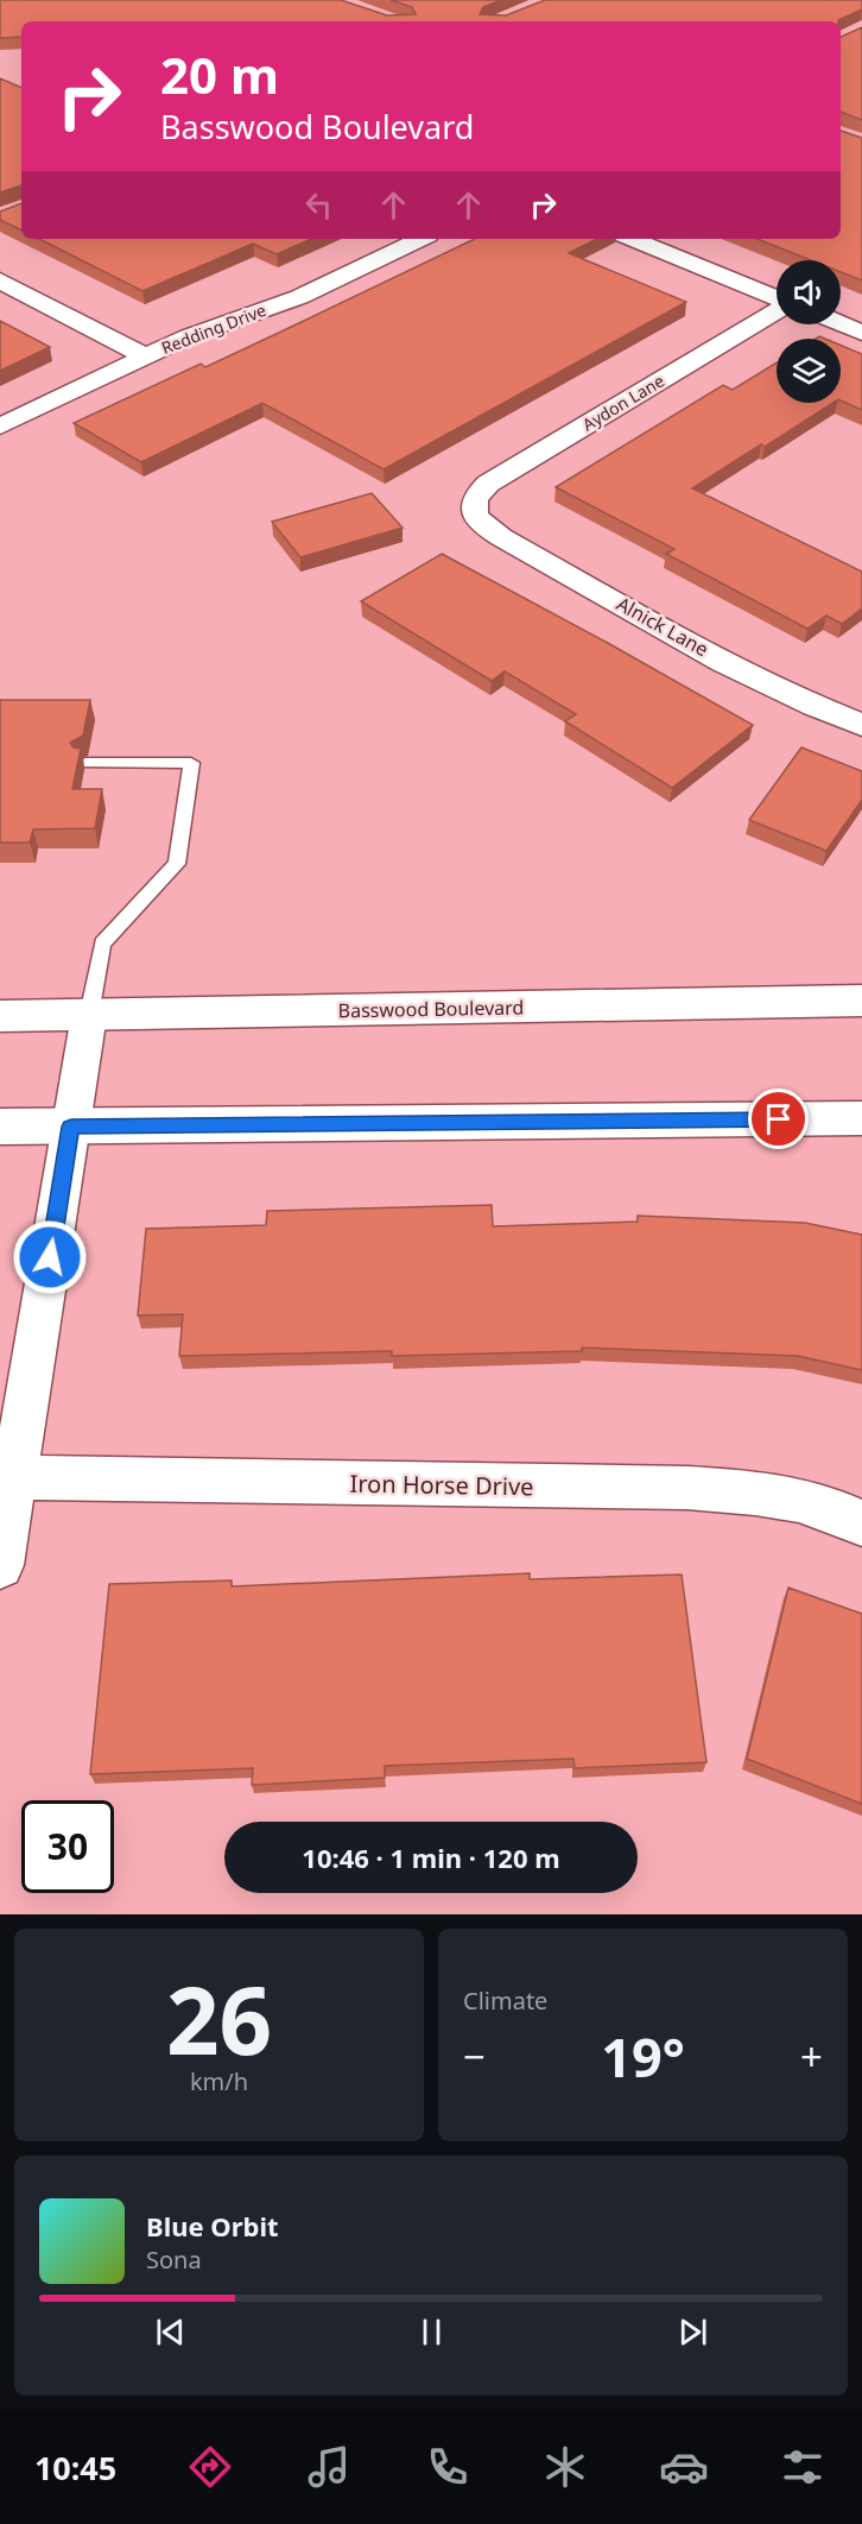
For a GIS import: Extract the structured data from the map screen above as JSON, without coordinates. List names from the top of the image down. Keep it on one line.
{"streets":{"main road":["Basswood Boulevard"],"street":["Redding Drive","Aydon Lane","Alnick Lane","Iron Horse Drive"]},"crossings":[["Aydon Lane","Alnick Lane"]],"page":{"turn":["20 m","Basswood Boulevard"],"limit":"30","trip":"10:46 · 1 min · 120 m","tile":[["26","km/h"],"Climate"],"heat":["−","19°","+"],"song":["Blue Orbit","Sona"],"tabs":"10:45"}}
